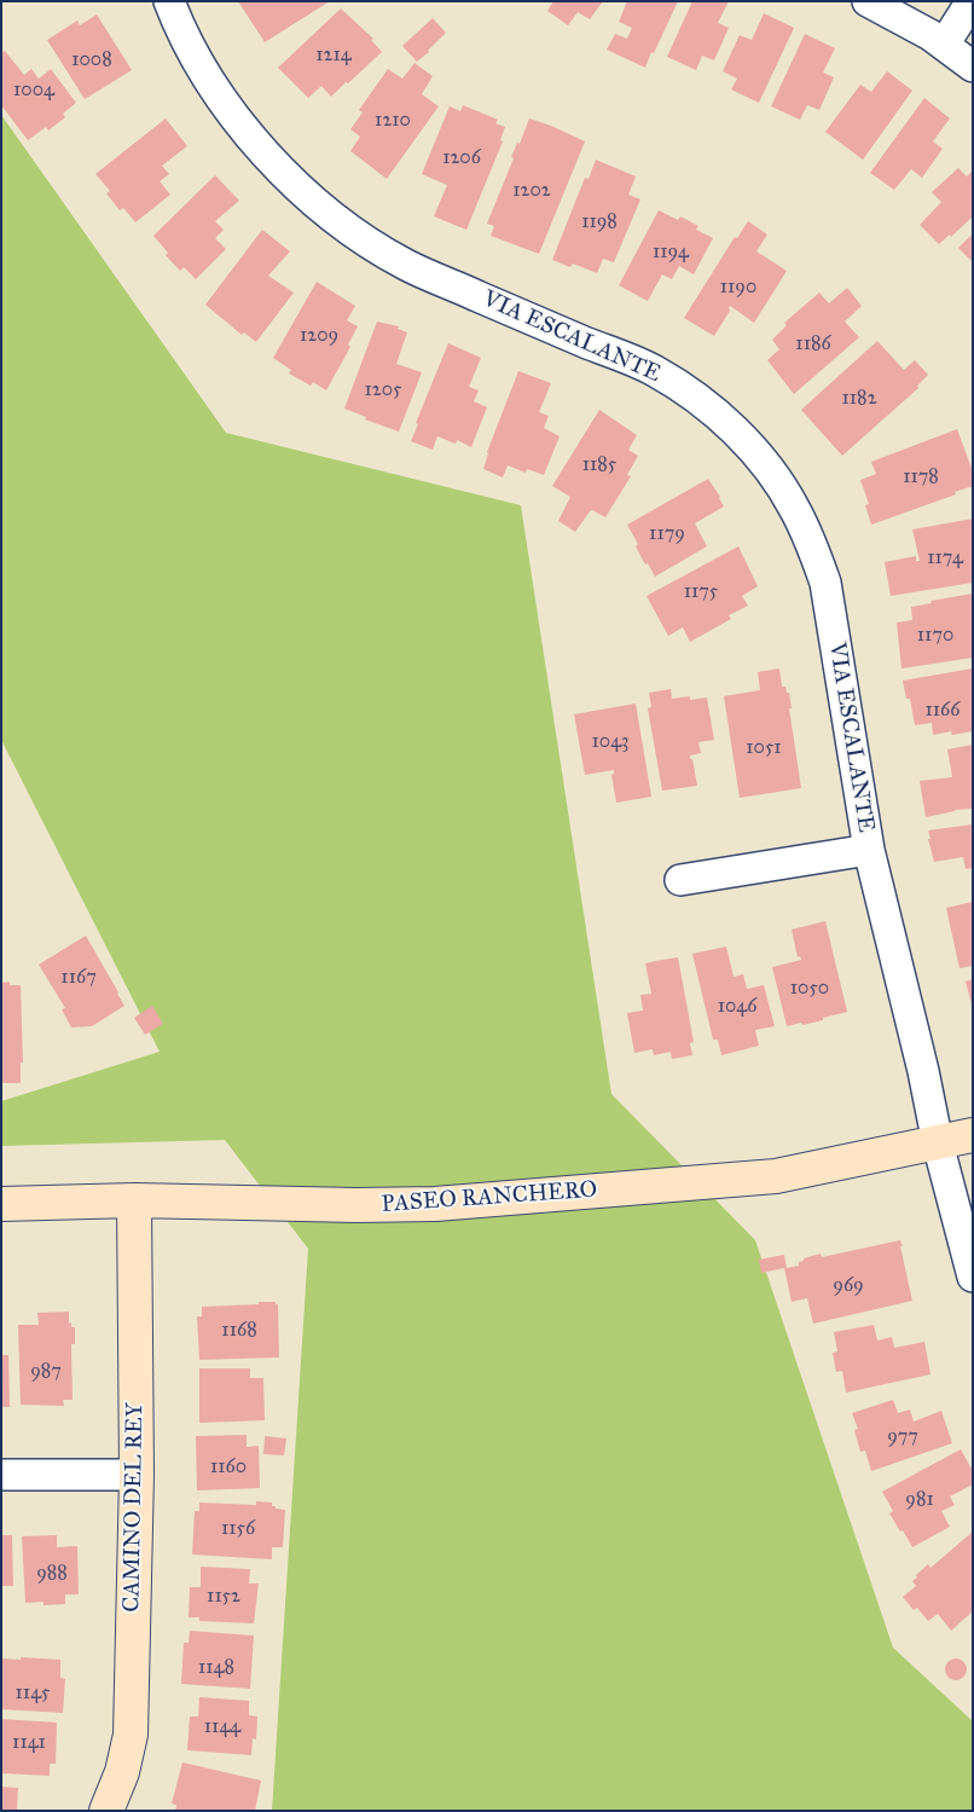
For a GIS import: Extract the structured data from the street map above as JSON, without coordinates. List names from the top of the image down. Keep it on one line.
{"streets":{"main road":["PASEO RANCHERO","CAMINO DEL REY"],"street":["VIA ESCALANTE"]},"crossings":[["VIA ESCALANTE","PASEO RANCHERO"],["PASEO RANCHERO","CAMINO DEL REY"]],"house_numbers":["1214","1008","1004","1210","1206","1202","1198","1194","1190","1209","1186","1205","1182","1185","1178","1179","1174","1175","1170","1166","1043","1051","1167","1050","1046","969","1168","987","977","1160","981","1156","988","1152","1148","1145","1144","1141"]}
